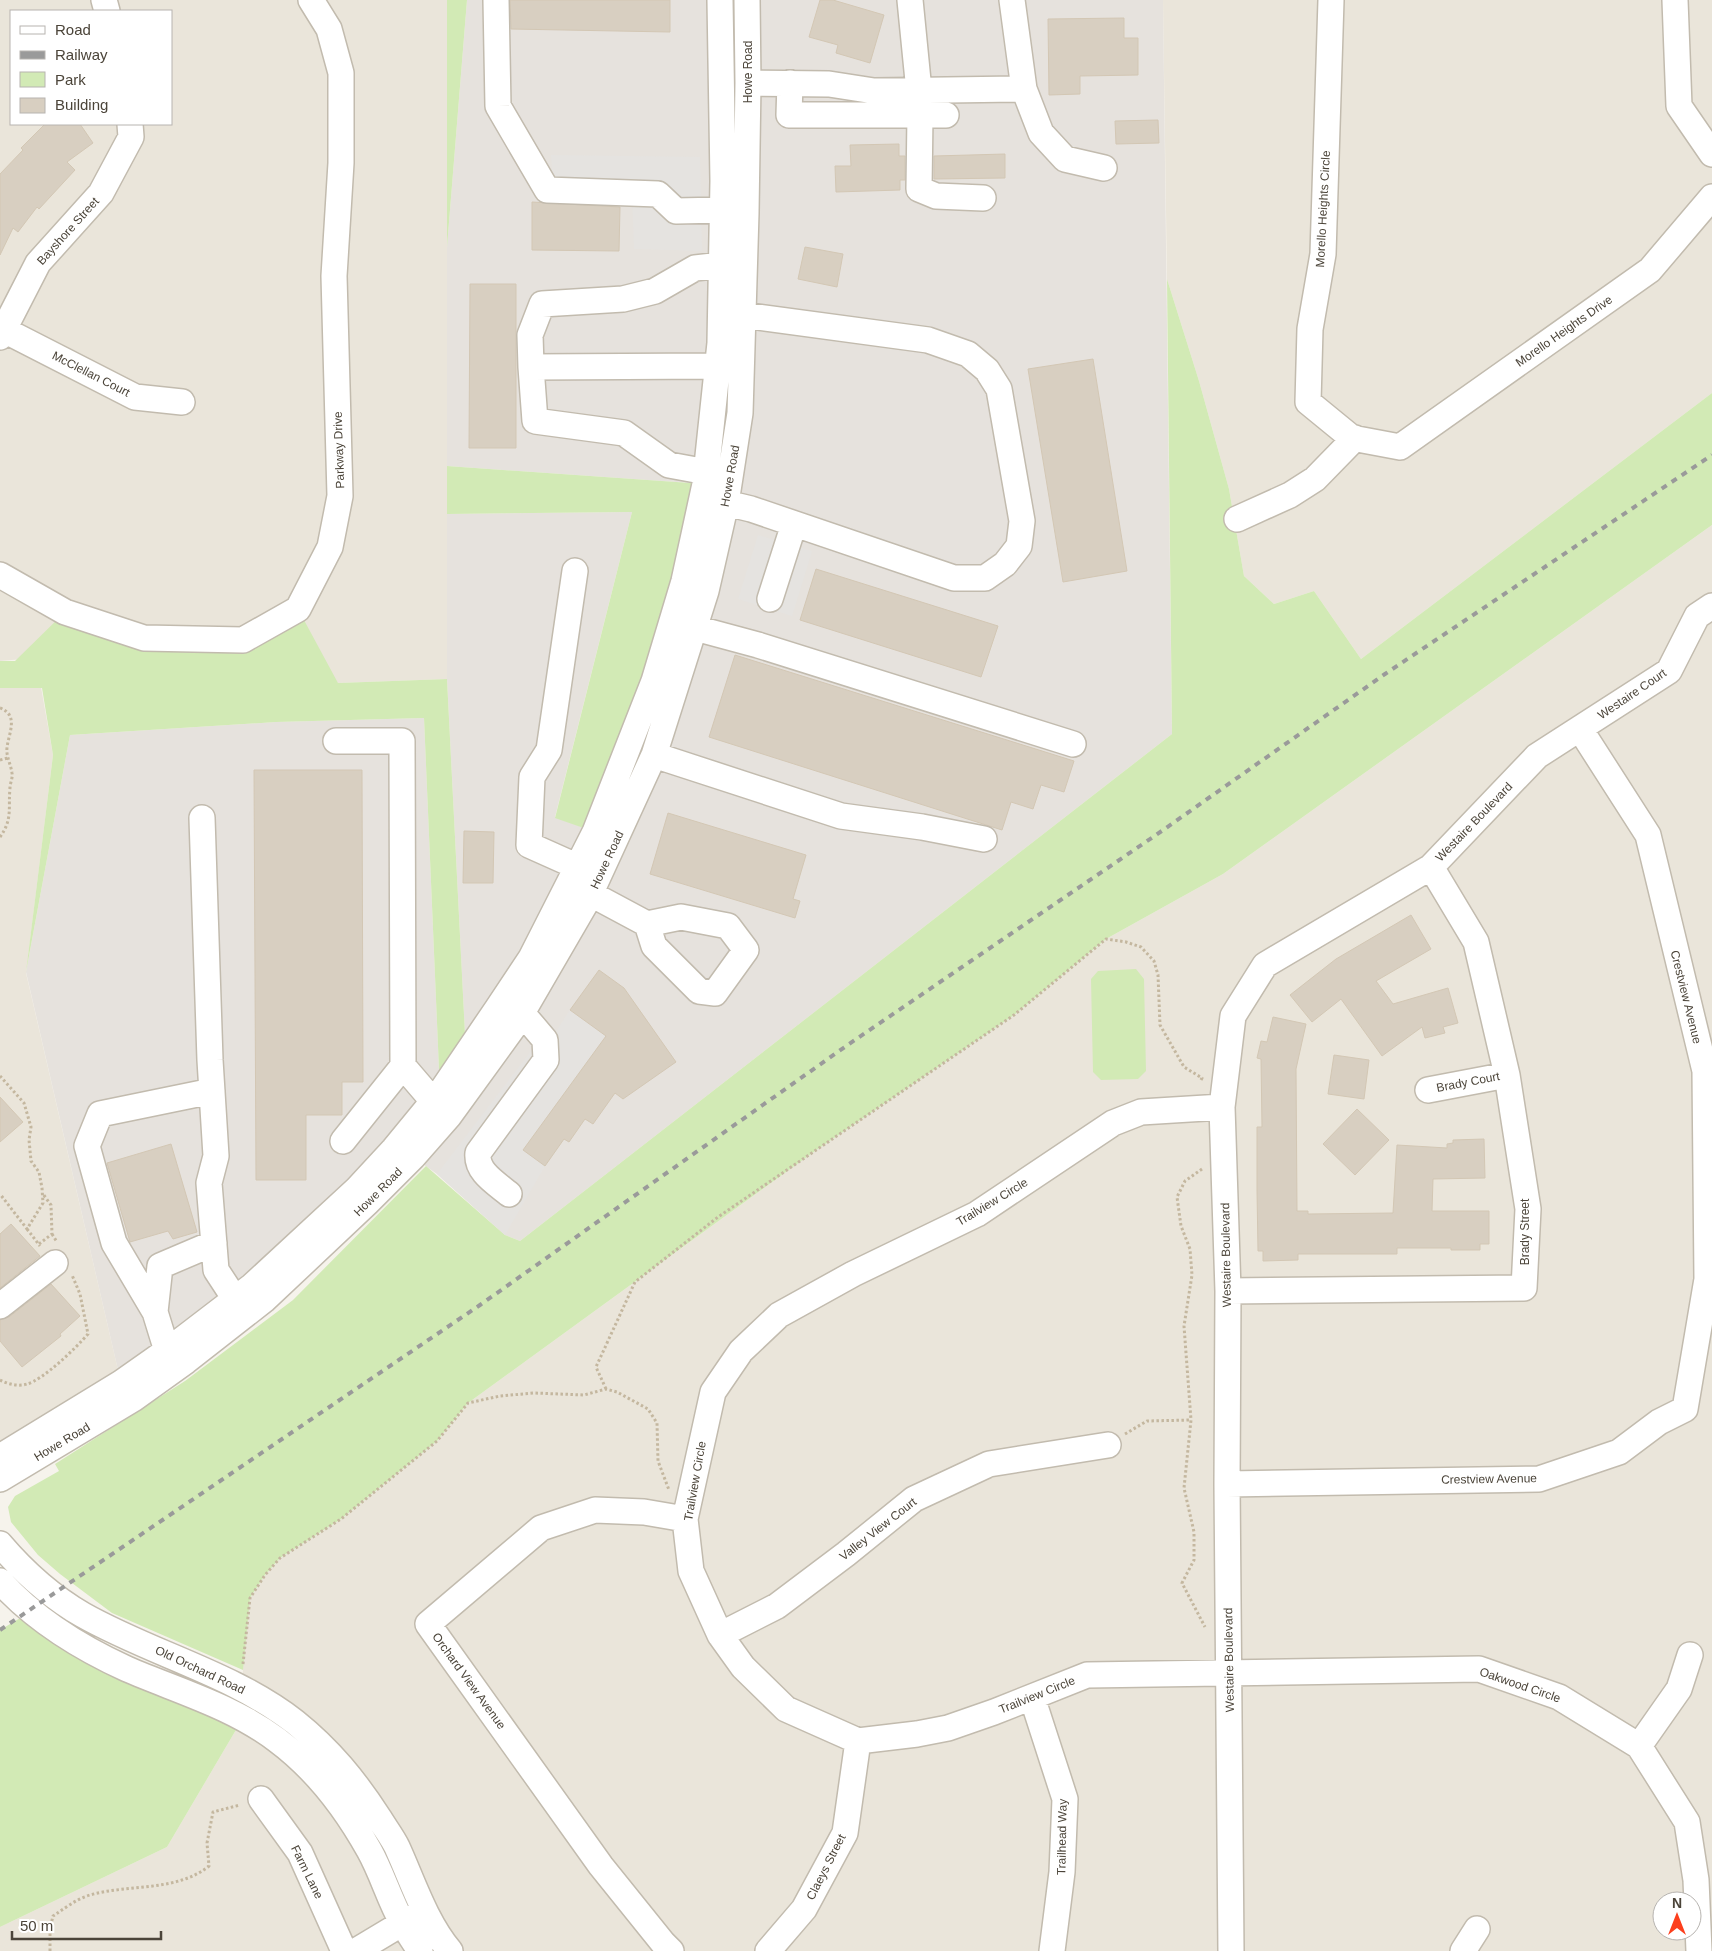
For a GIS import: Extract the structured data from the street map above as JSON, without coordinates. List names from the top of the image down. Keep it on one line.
{"streets":{"street":["Howe Road","Morello Heights Circle","Bayshore Street","Morello Heights Drive","McClellan Court","Parkway Drive","Westaire Court","Westaire Boulevard","Crestview Avenue","Brady Court","Trailview Circle","Brady Street","Valley View Court","Old Orchard Road","Orchard View Avenue","Oakwood Circle","Trailhead Way","Claeys Street","Farm Lane"]},"crossings":[["Morello Heights Circle","Morello Heights Drive"],["Bayshore Street","McClellan Court"],["Westaire Court","Westaire Boulevard"],["Westaire Court","Crestview Avenue"],["Westaire Boulevard","Crestview Avenue"],["Westaire Boulevard","Trailview Circle"],["Westaire Boulevard","Brady Street"],["Westaire Boulevard","Oakwood Circle"],["Brady Court","Brady Street"],["Trailview Circle","Valley View Court"],["Trailview Circle","Orchard View Avenue"],["Trailview Circle","Oakwood Circle"],["Trailview Circle","Trailhead Way"],["Trailview Circle","Claeys Street"]],"legend":["Road","Railway","Park","Building"],"scale_bar":"50 m","north":"top"}
